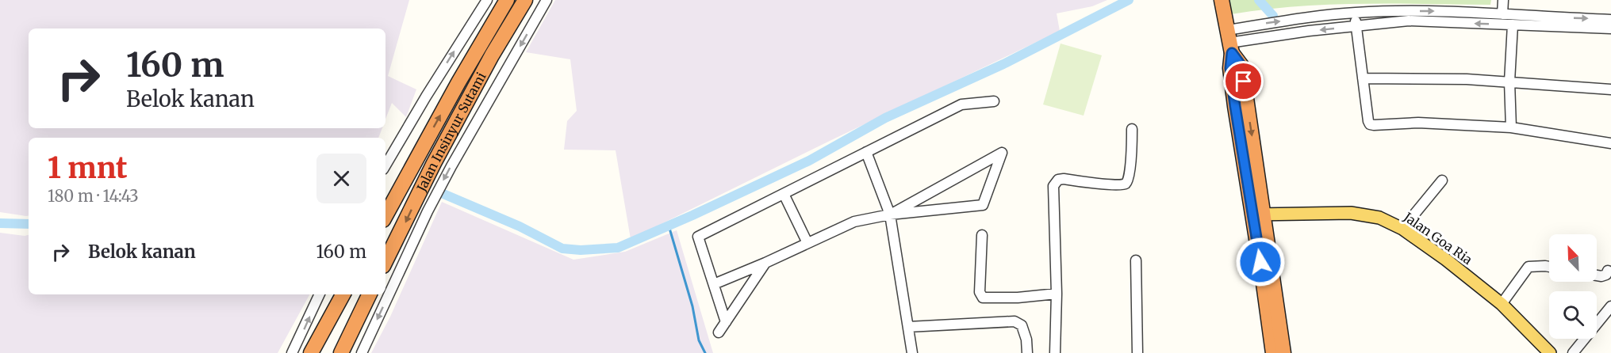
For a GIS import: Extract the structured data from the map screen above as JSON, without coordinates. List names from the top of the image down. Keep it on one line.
{"streets":{"highway":["Jalan Insinyur Sutami"],"main road":["Jalan Goa Ria"]},"north":"top left","page":{"turn":["160 m","Belok kanan"],"heading":["1 mnt","180 m · 14:43"],"list":[{"name":"Belok kanan","value":"160 m"}]}}
